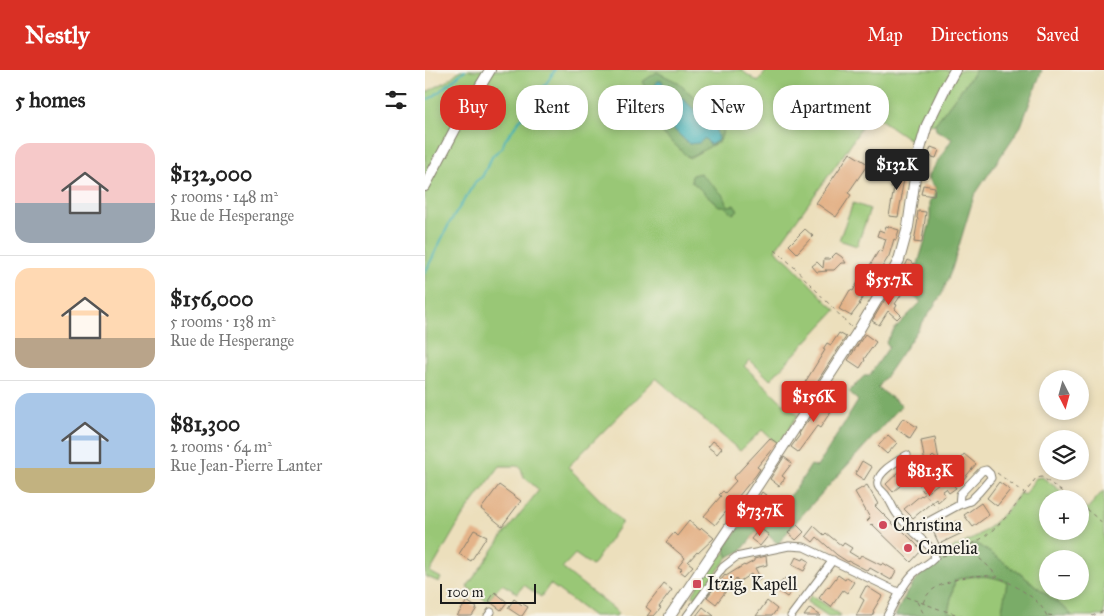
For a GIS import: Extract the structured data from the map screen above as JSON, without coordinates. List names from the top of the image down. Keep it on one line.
{"places":{"other":["Christina","Camelia"],"transit":["Itzig, Kapell"]},"scale_bar":"100 m","north":"bottom","page":{"header":"Nestly","nav":["Map","Directions","Saved"],"heading":"5 homes","chip":["Buy","Rent","Filters","New","Apartment"],"list":[{"name":"$132,000","note":"5 rooms · 148 m² · Rue de Hesperange"},{"name":"$156,000","note":"5 rooms · 138 m² · Rue de Hesperange"},{"name":"$81,300","note":"2 rooms · 64 m² · Rue Jean-Pierre Lanter"}],"price":["$132K","$55.7K","$156K","$81.3K","$73.7K"],"map_buttons":["+","−"],"scale":"100 m"}}
